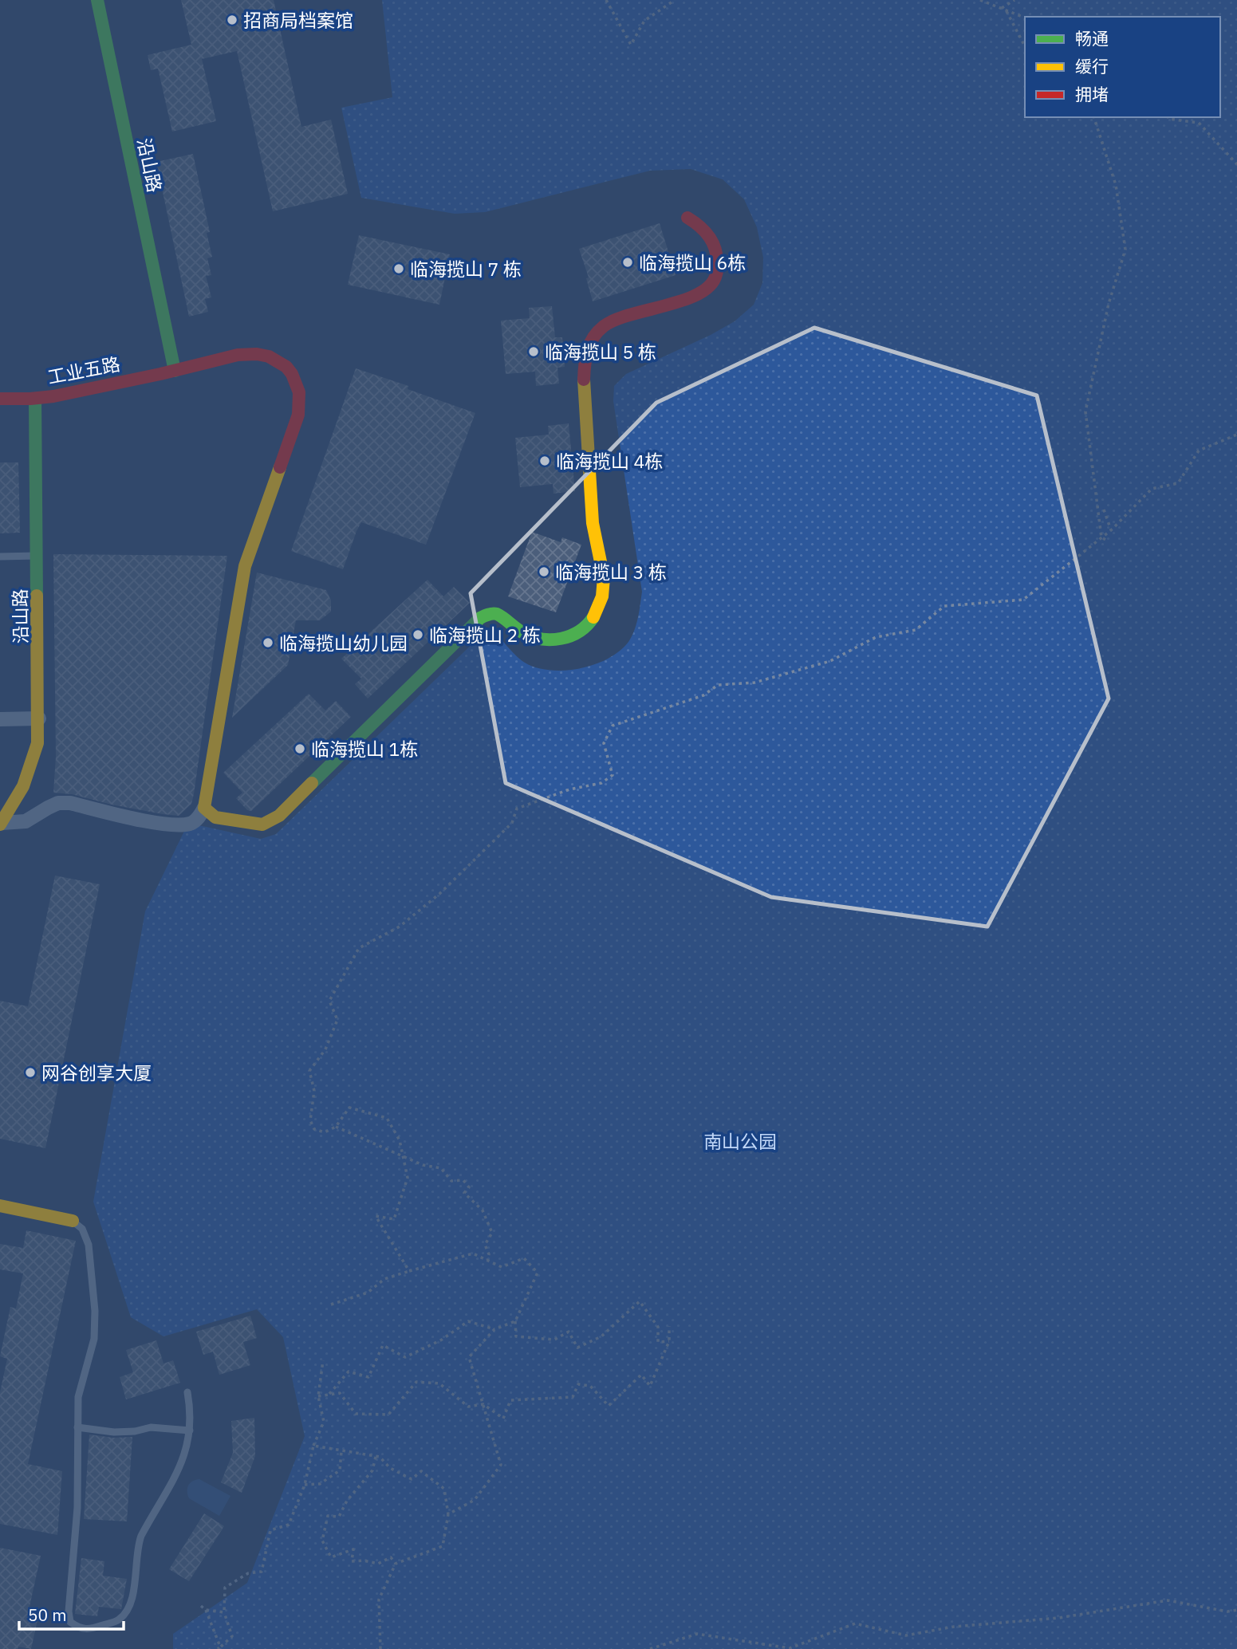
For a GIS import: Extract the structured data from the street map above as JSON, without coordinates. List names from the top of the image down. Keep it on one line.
{"streets":{"street":["沿山路","工业五路"]},"crossings":[["沿山路","工业五路"]],"parks":["南山公园"],"places":["招商局档案馆","临海揽山 6栋","临海揽山 7 栋","临海揽山 5 栋","临海揽山 4栋","临海揽山 3 栋","临海揽山 2 栋","临海揽山幼儿园","临海揽山 1栋","网谷创享大厦"],"legend":["畅通","缓行","拥堵"],"scale_bar":"50 m"}
